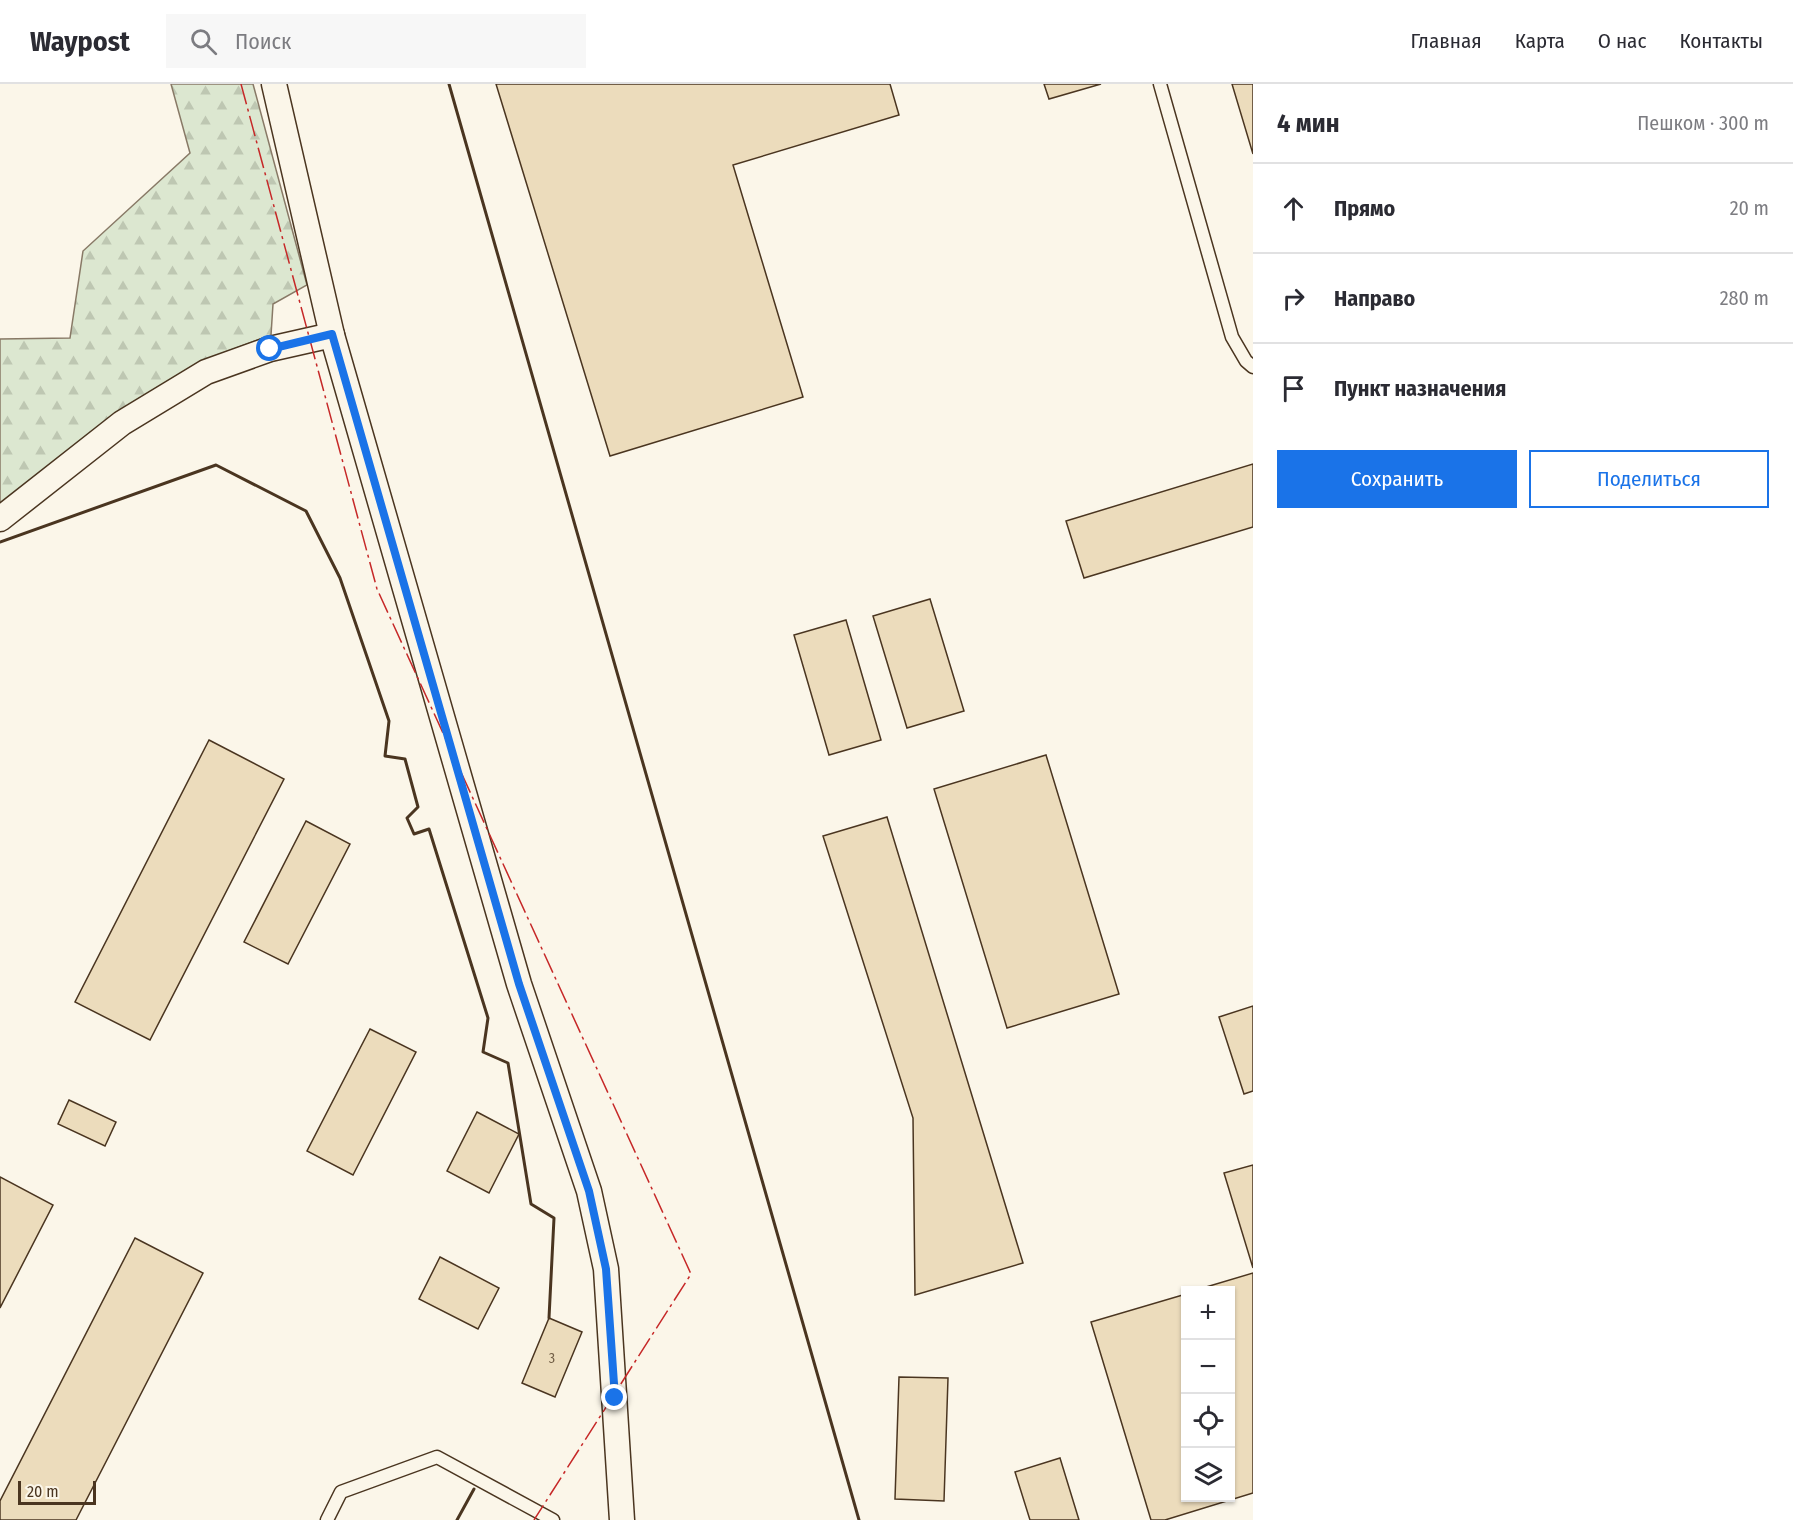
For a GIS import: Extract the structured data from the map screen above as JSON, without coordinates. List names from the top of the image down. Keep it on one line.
{"house_numbers":["3"],"scale_bar":"20 m","page":{"header":"Waypost","search":"Поиск","nav":["Главная","Карта","О нас","Контакты"],"heading":["4 мин","Пешком · 300 m"],"list":[["Прямо","20 m"],["Направо","280 m"],"Пункт назначения"],"buttons":["Сохранить","Поделиться"],"map_buttons":["+","−"],"scale":"20 m"}}
